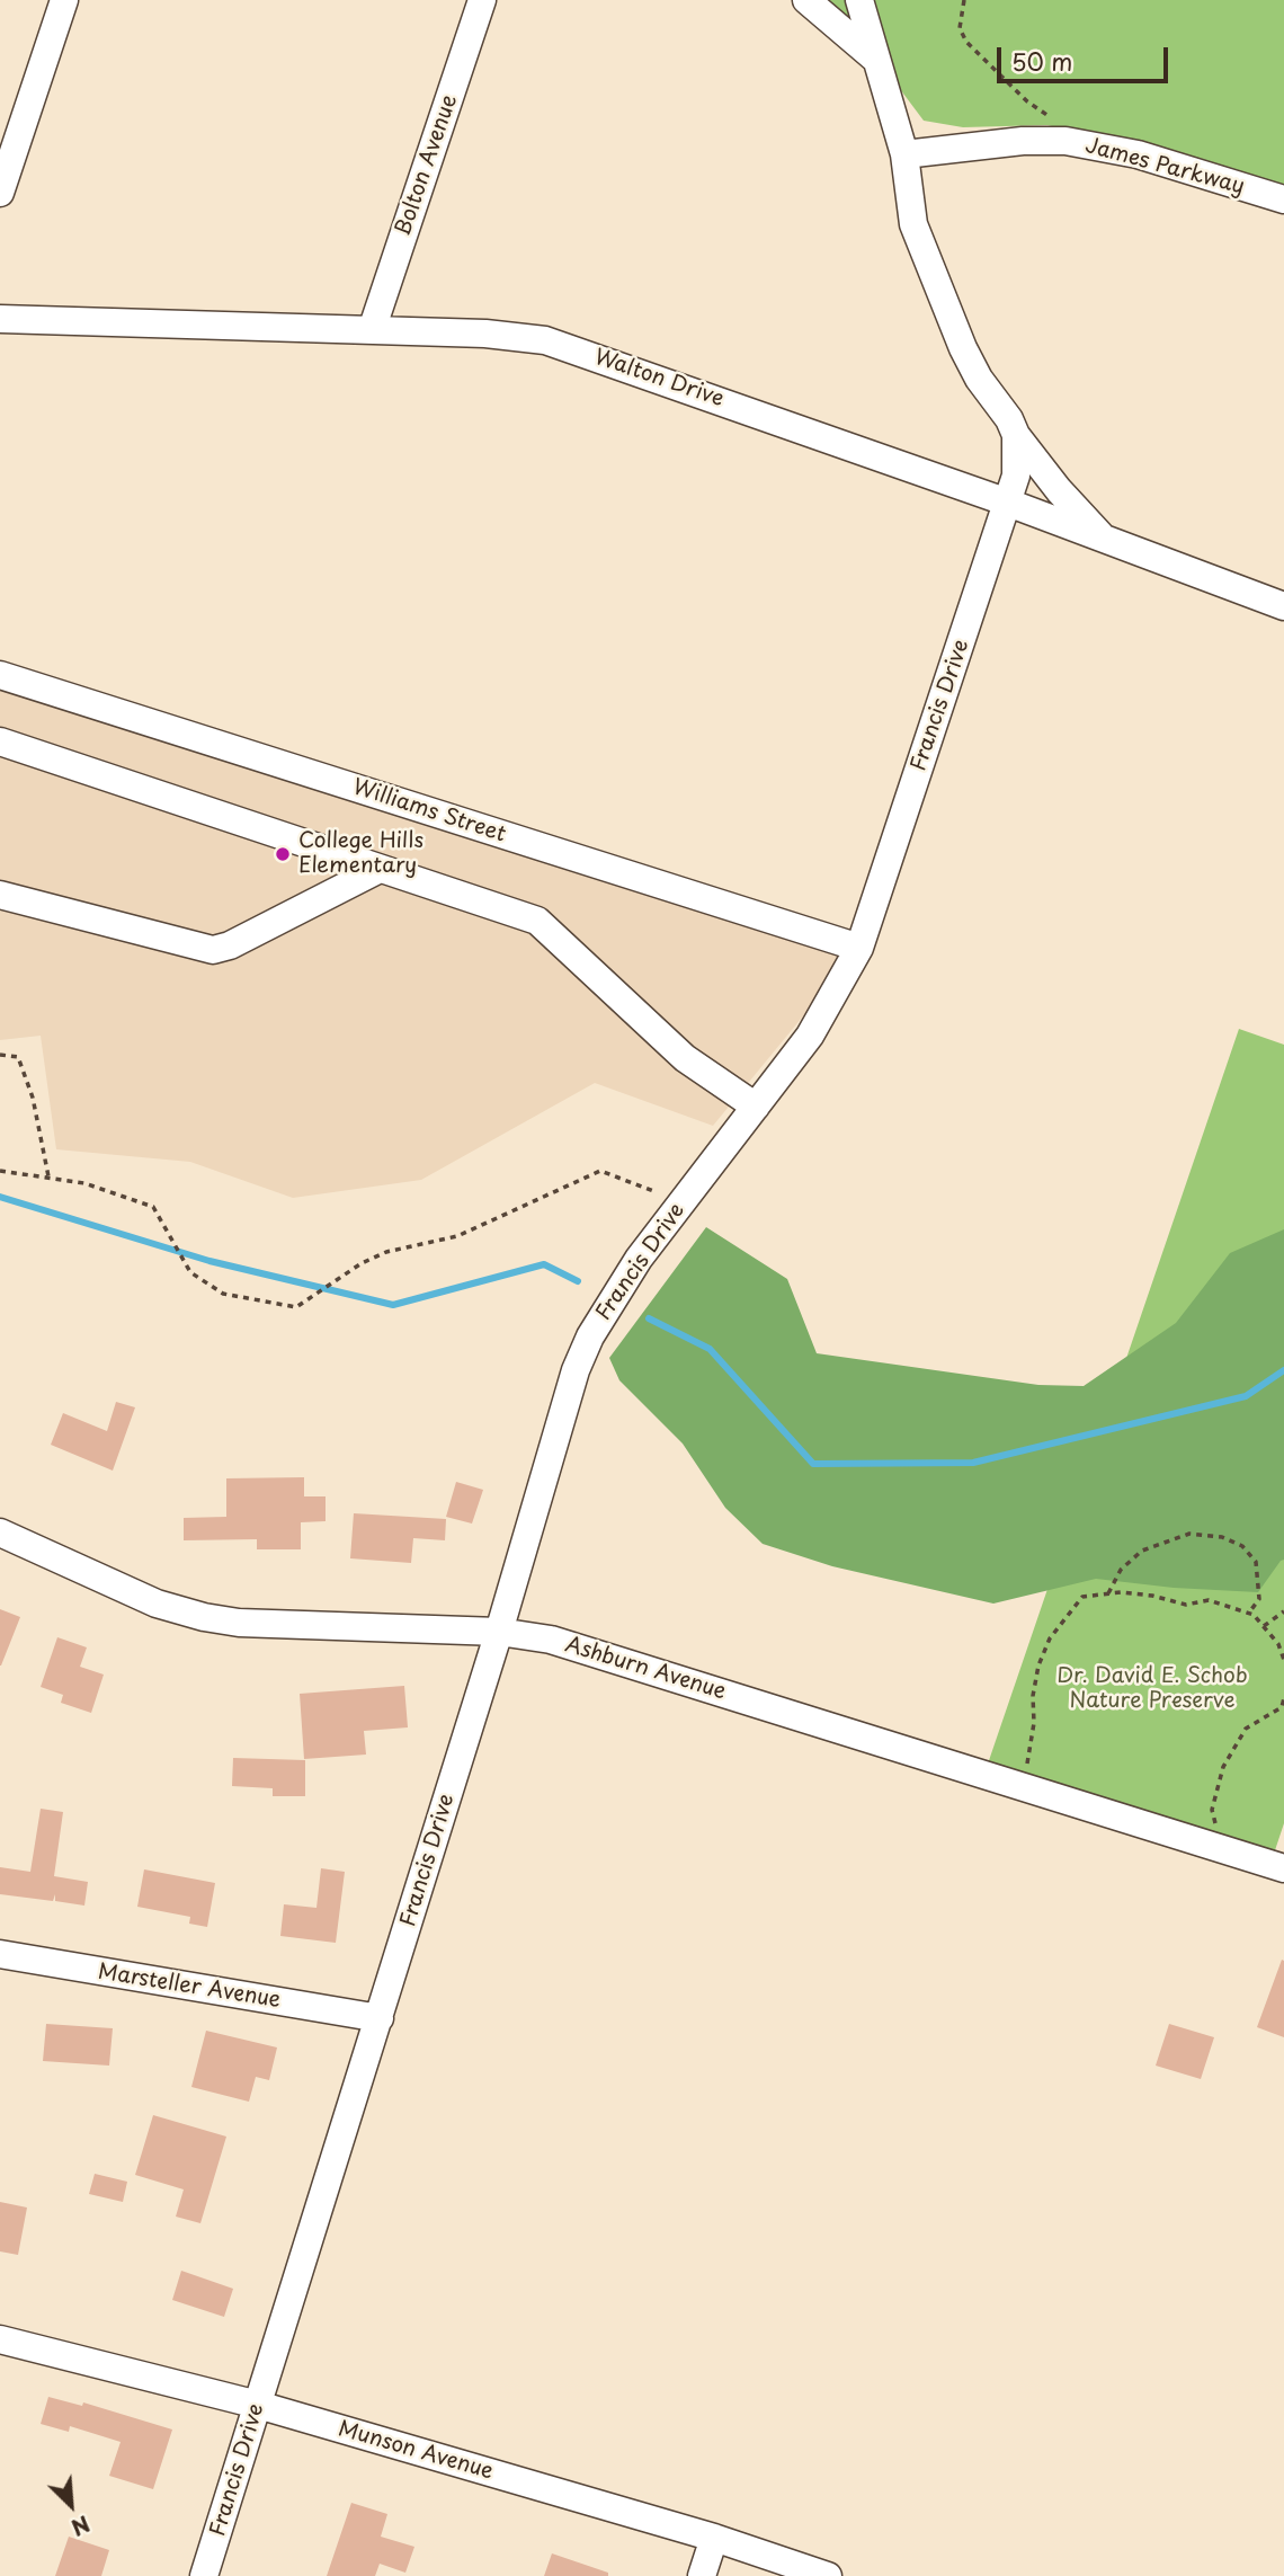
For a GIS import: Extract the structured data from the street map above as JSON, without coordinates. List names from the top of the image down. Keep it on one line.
{"streets":{"street":["Bolton Avenue","James Parkway","Walton Drive","Francis Drive","Williams Street","Ashburn Avenue","Marsteller Avenue","Munson Avenue"]},"crossings":[["Bolton Avenue","Walton Drive"],["Walton Drive","Francis Drive"],["Francis Drive","Williams Street"],["Francis Drive","Ashburn Avenue"],["Francis Drive","Marsteller Avenue"],["Francis Drive","Munson Avenue"]],"parks":["Dr. David E. Schob Nature Preserve"],"places":["College Hills Elementary"],"scale_bar":"50 m","north":"bottom right"}
